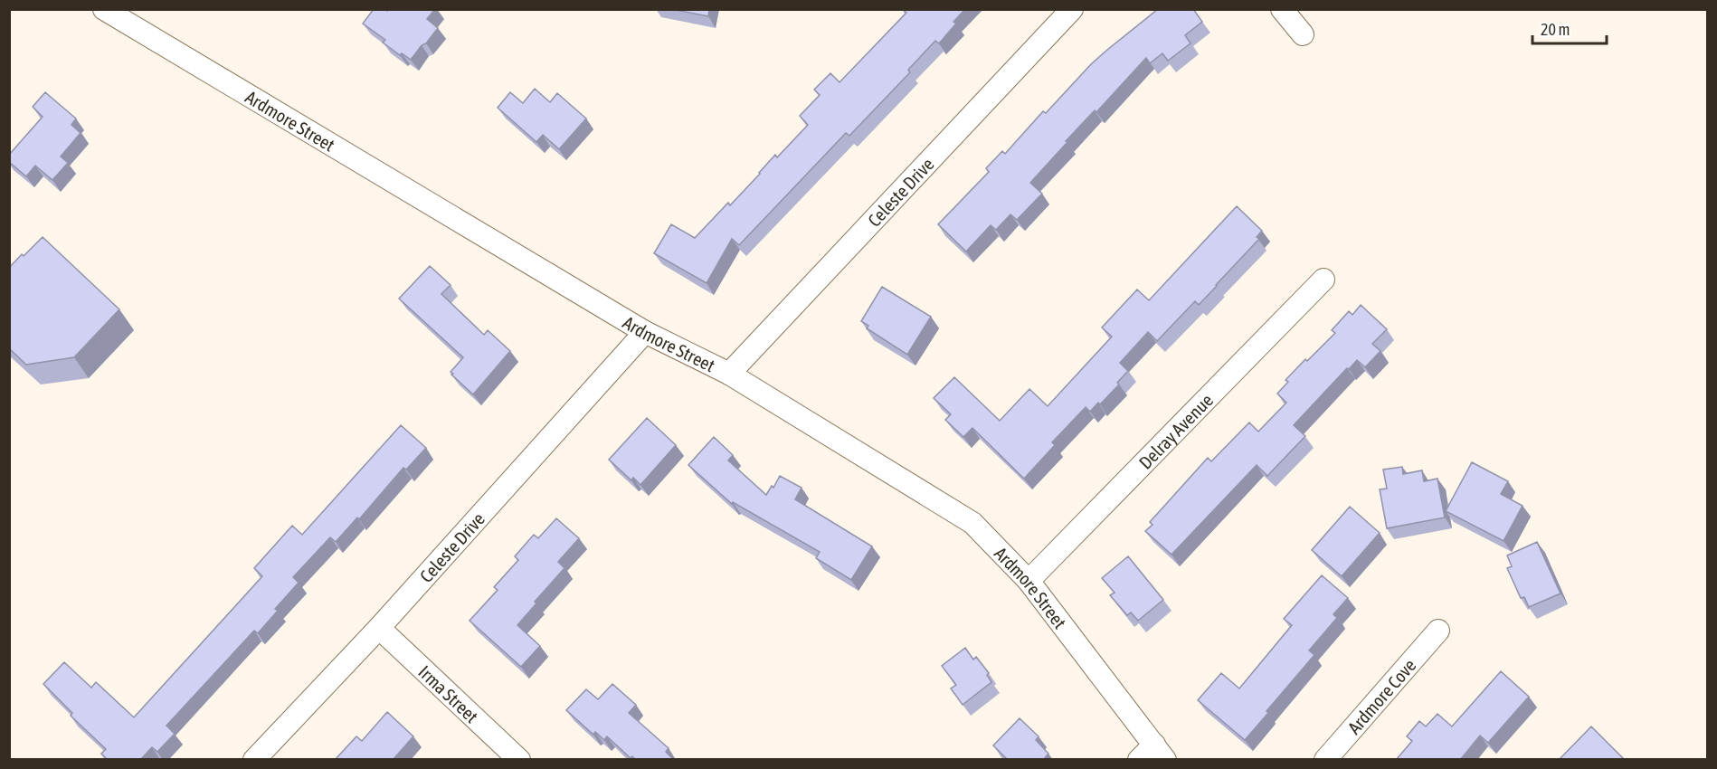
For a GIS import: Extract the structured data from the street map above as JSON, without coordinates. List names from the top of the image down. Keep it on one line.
{"streets":{"street":["Ardmore Street","Celeste Drive","Delray Avenue","Irma Street","Ardmore Cove"]},"crossings":[["Ardmore Street","Celeste Drive"],["Ardmore Street","Delray Avenue"],["Celeste Drive","Irma Street"]],"scale_bar":"20 m"}
